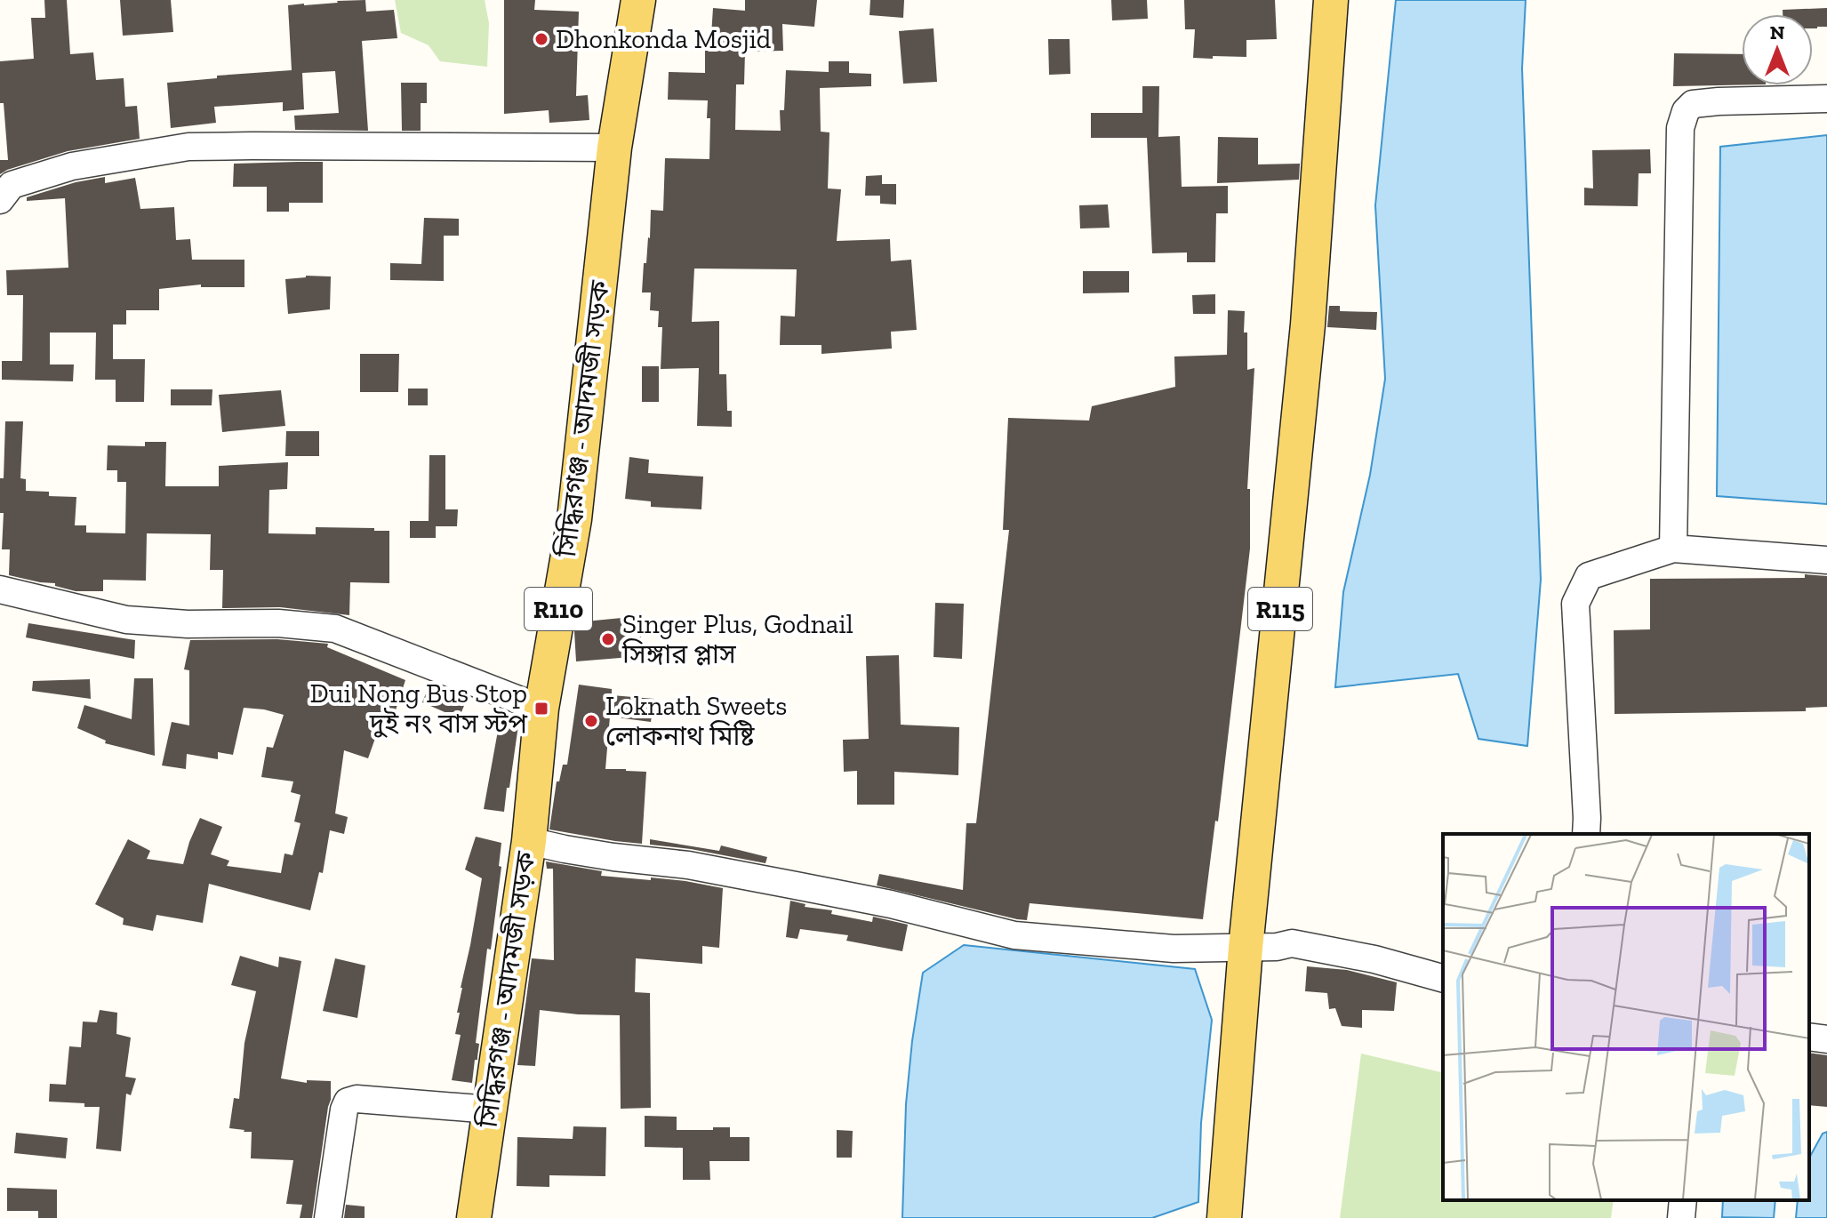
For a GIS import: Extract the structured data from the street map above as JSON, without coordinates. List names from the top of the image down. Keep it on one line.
{"streets":{"main road":["সিদ্ধিরগঞ্জ - আদমজী সড়ক","R110","R115"]},"places":{"other":["Dhonkonda Mosjid","Singer Plus, Godnail সিঙ্গার প্লাস","Loknath Sweets লোকনাথ মিষ্টি"],"transit":["Dui Nong Bus Stop দুই নং বাস স্টপ"]},"north":"top"}
